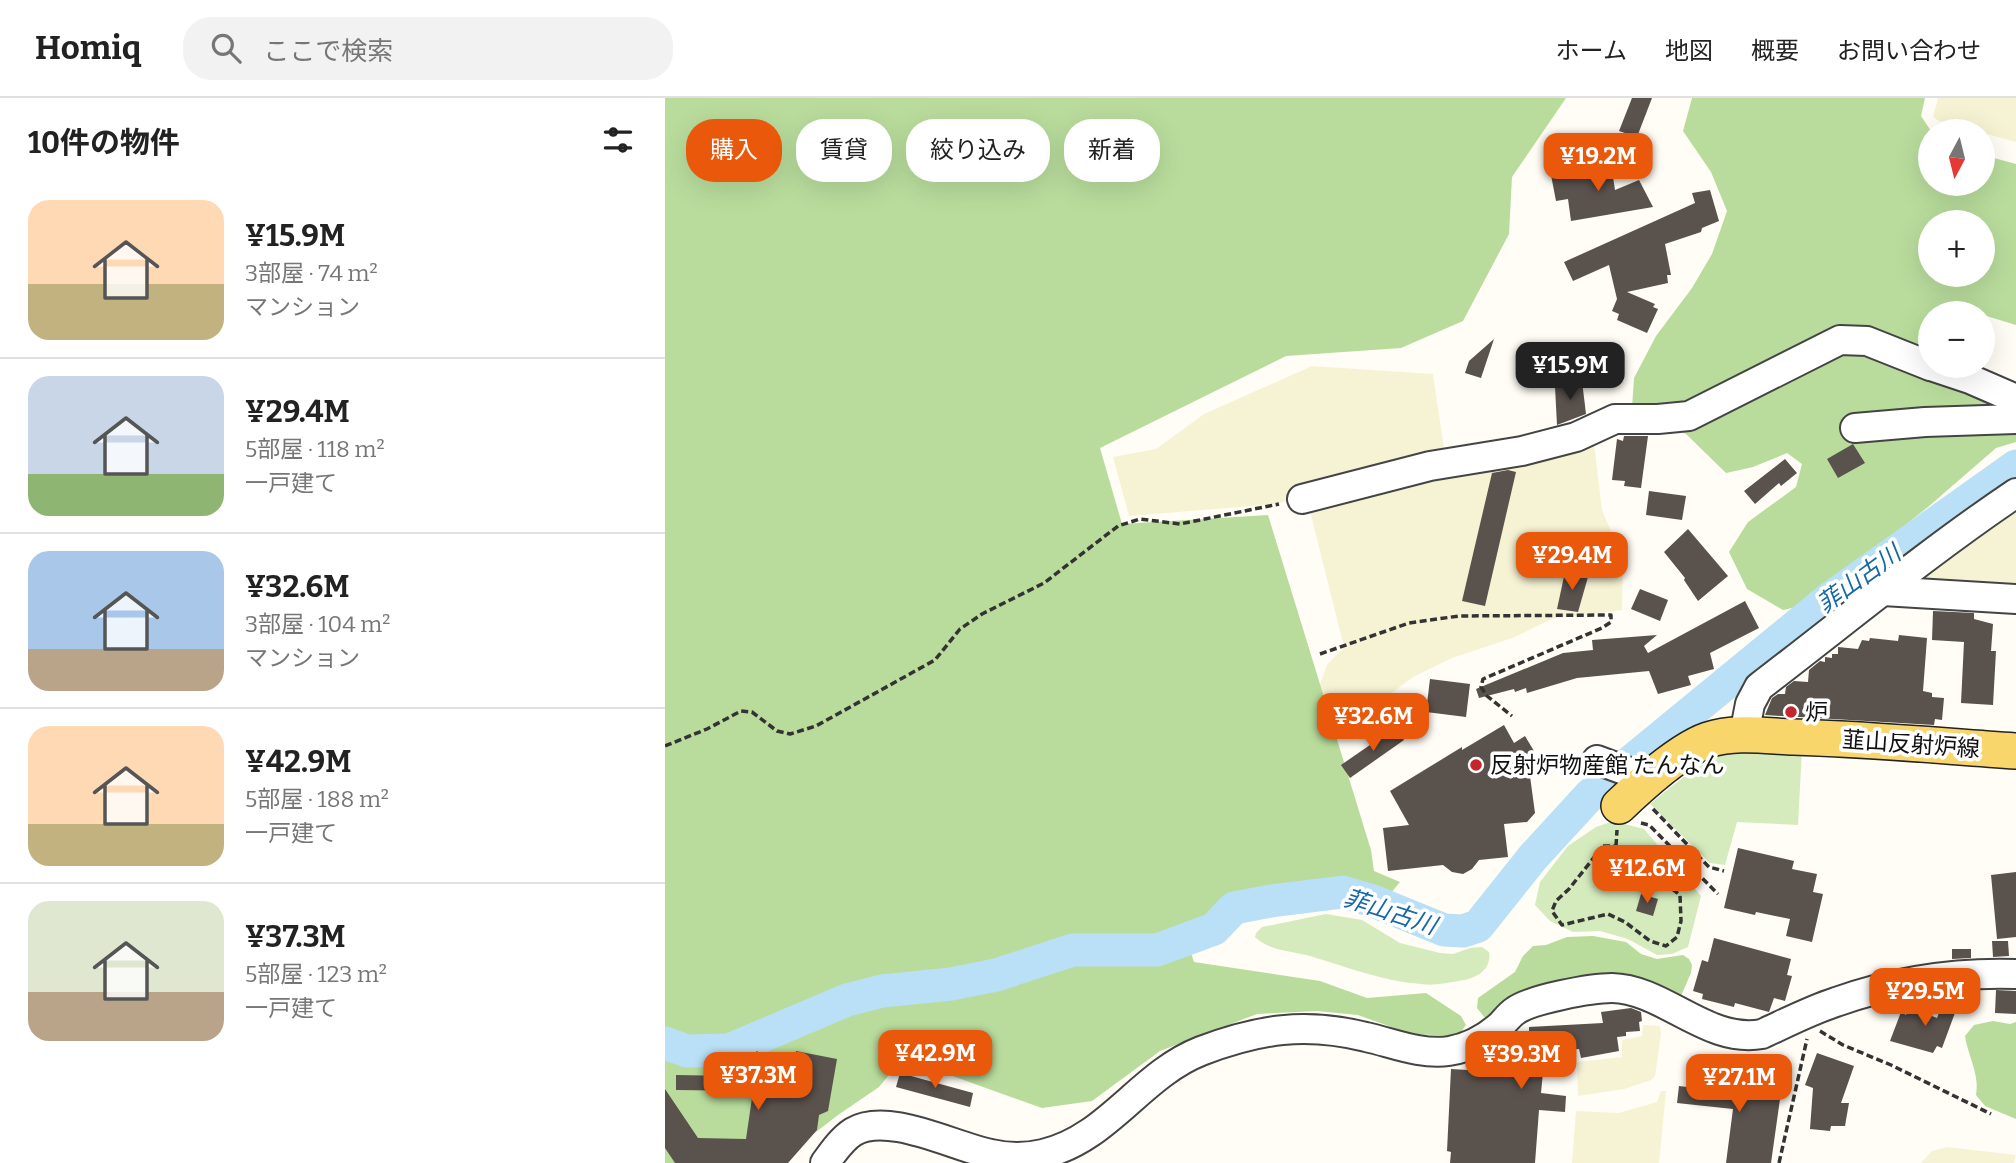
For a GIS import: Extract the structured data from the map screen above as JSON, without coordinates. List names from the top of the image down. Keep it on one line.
{"streets":{"main road":["韮山反射炉線"]},"water":["菲山古川"],"places":["炉","反射炉物産館 たんなん"],"north":"bottom","page":{"header":"Homiq","search":"ここで検索","nav":["ホーム","地図","概要","お問い合わせ"],"heading":"10件の物件","map_buttons":["+","−"],"chip":["購入","賃貸","絞り込み","新着"],"price":["¥19.2M","¥15.9M","¥29.4M","¥32.6M","¥12.6M","¥29.5M","¥42.9M","¥39.3M","¥37.3M","¥27.1M"],"list":[{"name":"¥15.9M","note":"3部屋 · 74 m² · マンション"},{"name":"¥29.4M","note":"5部屋 · 118 m² · 一戸建て"},{"name":"¥32.6M","note":"3部屋 · 104 m² · マンション"},{"name":"¥42.9M","note":"5部屋 · 188 m² · 一戸建て"},{"name":"¥37.3M","note":"5部屋 · 123 m² · 一戸建て"}]}}
